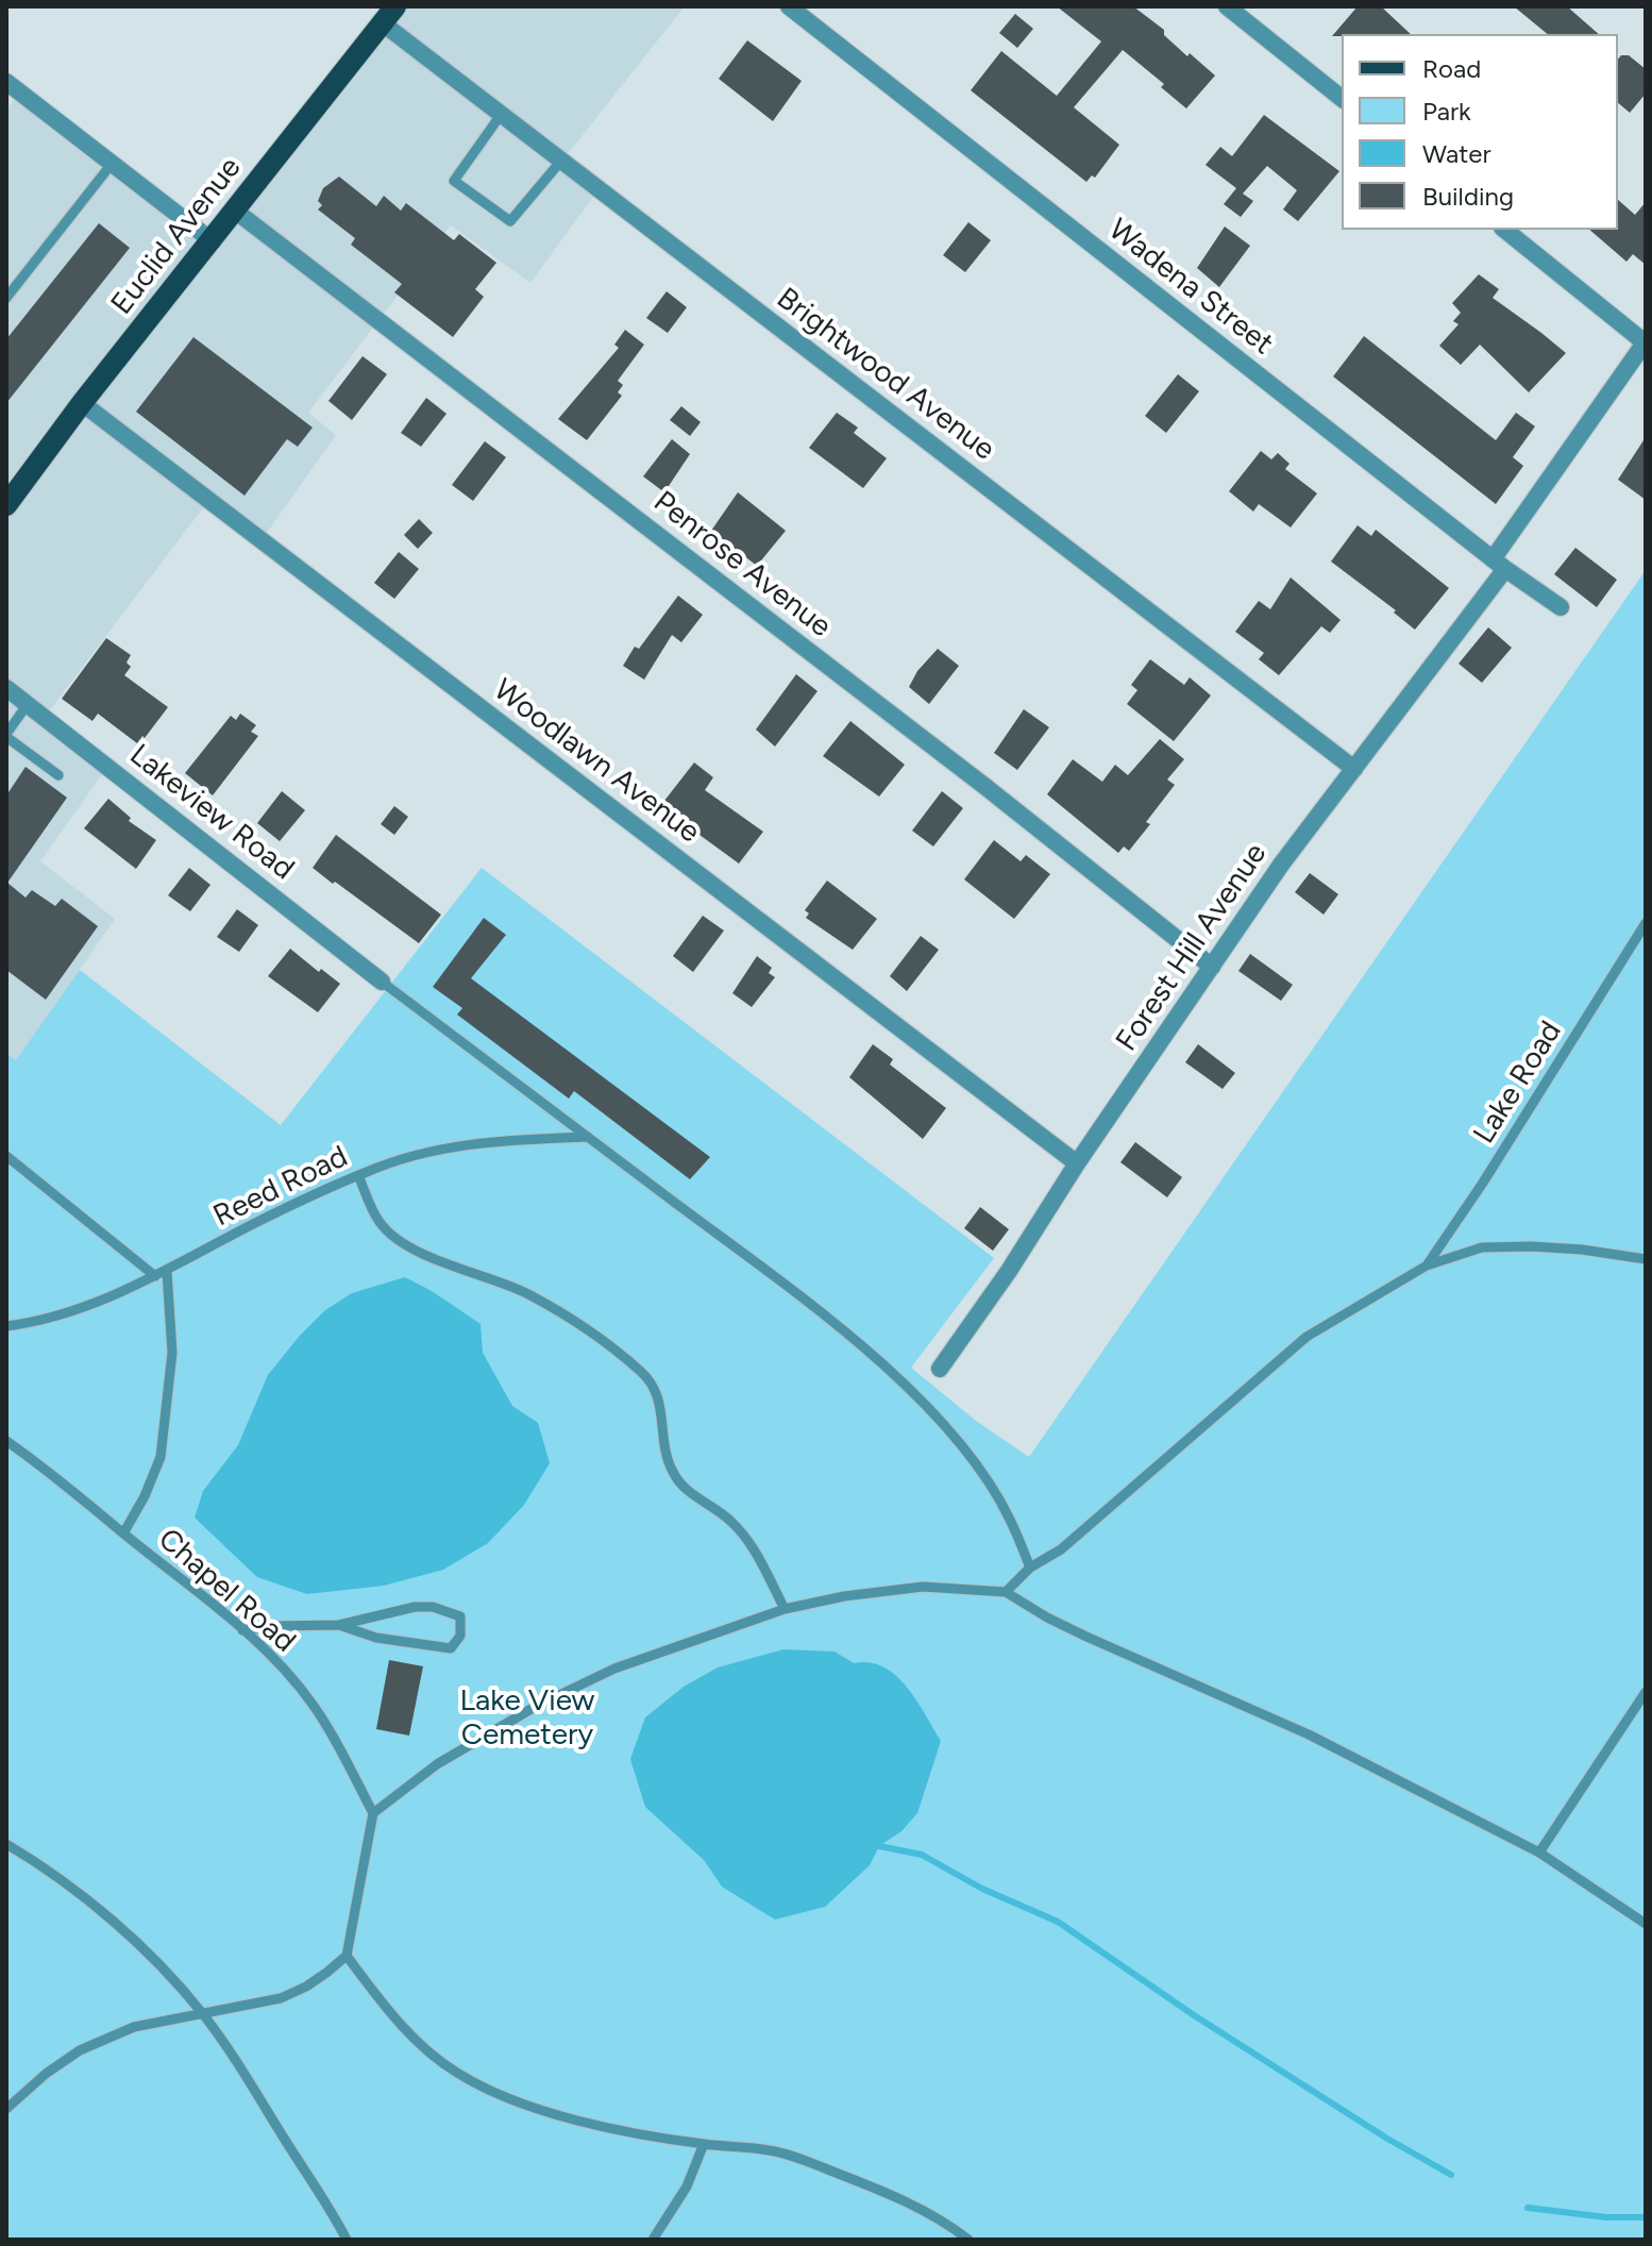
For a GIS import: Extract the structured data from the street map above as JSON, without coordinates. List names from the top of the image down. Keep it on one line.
{"streets":{"main road":["Euclid Avenue"],"street":["Wadena Street","Brightwood Avenue","Penrose Avenue","Woodlawn Avenue","Lakeview Road","Forest Hill Avenue"],"lane":["Lake Road","Reed Road","Chapel Road"]},"crossings":[["Euclid Avenue","Brightwood Avenue"],["Euclid Avenue","Penrose Avenue"],["Euclid Avenue","Woodlawn Avenue"],["Wadena Street","Forest Hill Avenue"],["Brightwood Avenue","Forest Hill Avenue"],["Penrose Avenue","Forest Hill Avenue"],["Woodlawn Avenue","Forest Hill Avenue"]],"parks":["Lake View Cemetery"],"legend":["Road","Park","Water","Building"]}
